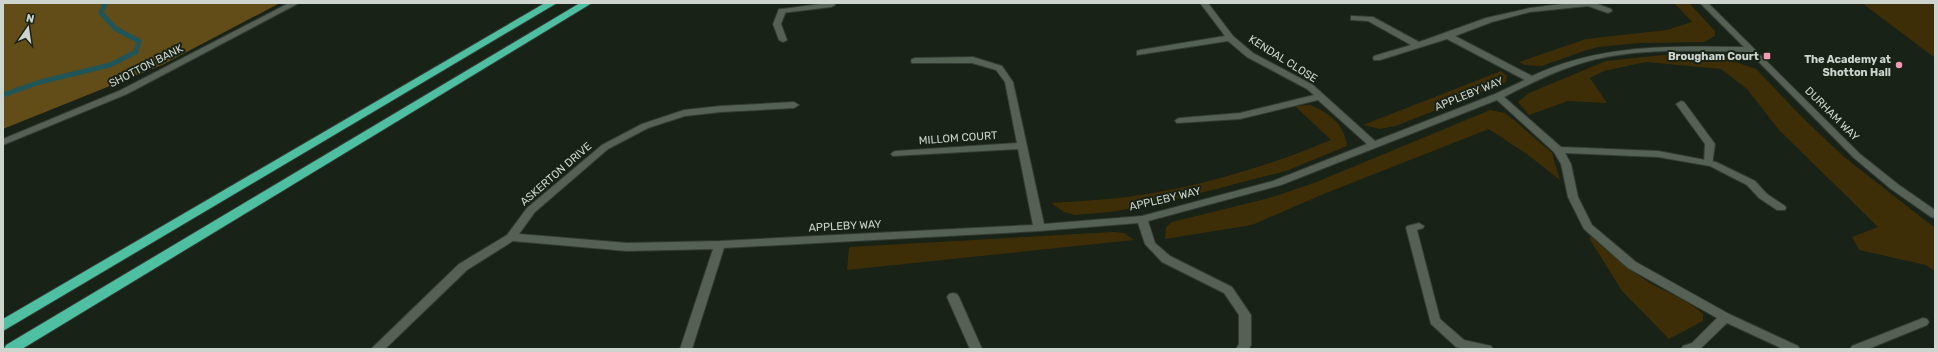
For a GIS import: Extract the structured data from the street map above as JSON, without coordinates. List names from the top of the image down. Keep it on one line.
{"streets":{"street":["KENDAL CLOSE","SHOTTON BANK","APPLEBY WAY","DURHAM WAY","MILLOM COURT","ASKERTON DRIVE"]},"crossings":[["KENDAL CLOSE","APPLEBY WAY"],["APPLEBY WAY","DURHAM WAY"],["APPLEBY WAY","ASKERTON DRIVE"]],"places":{"transit":["Brougham Court"],"other":["The Academy at Shotton Hall"]},"north":"top"}
